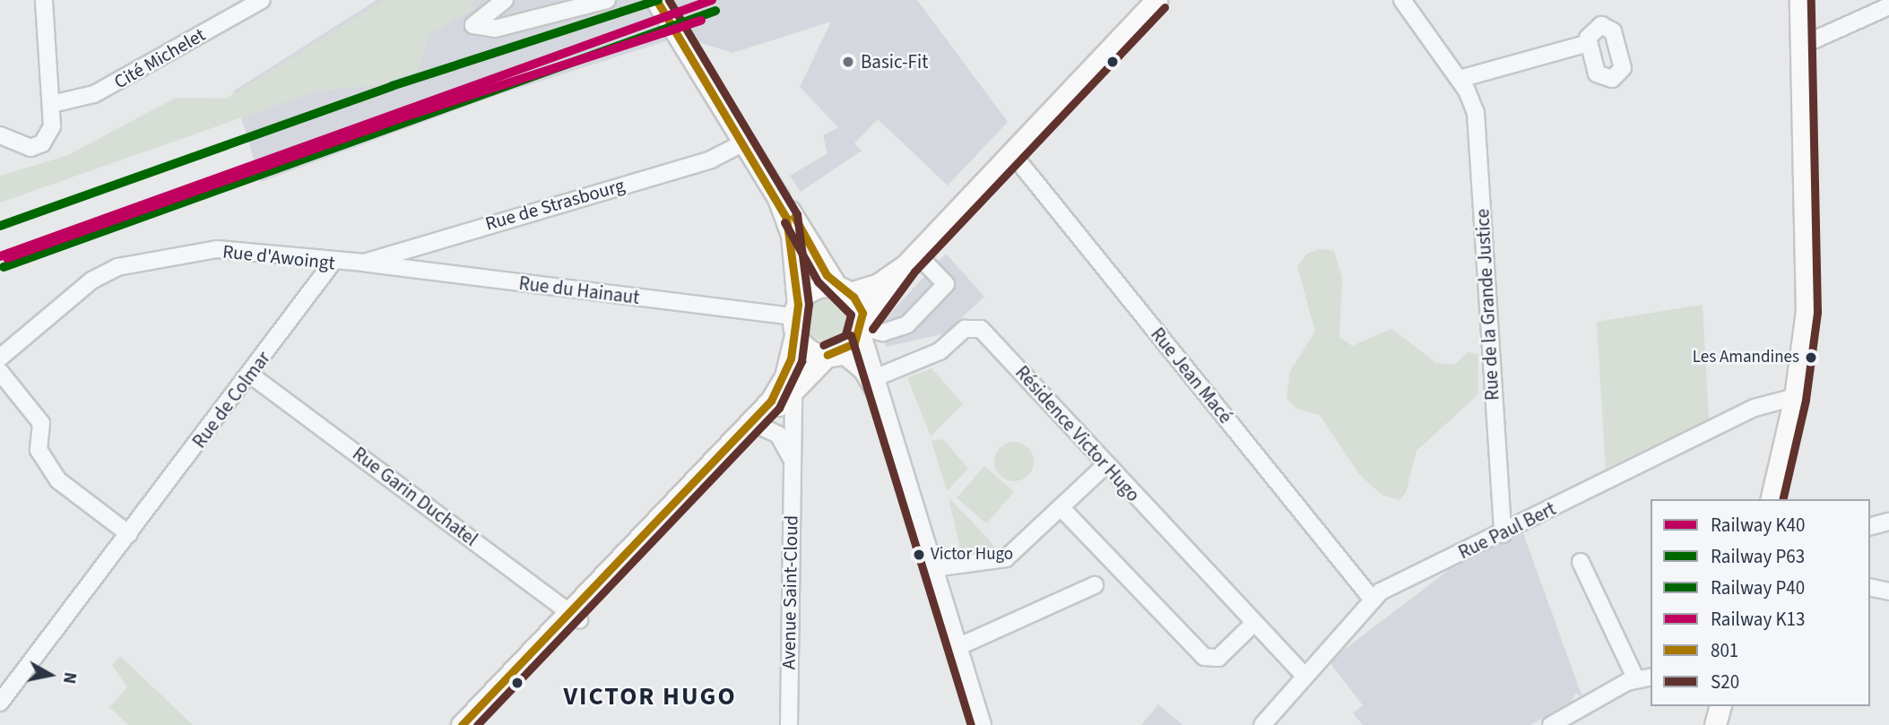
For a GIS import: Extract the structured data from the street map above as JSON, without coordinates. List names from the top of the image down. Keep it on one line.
{"streets":{"street":["Cité Michelet","Rue de Strasbourg","Rue d'Awoingt","Rue du Hainaut","Rue de la Grande Justice","Rue Jean Macé","Rue de Colmar","Résidence Victor Hugo","Rue Garin Duchatel","Rue Paul Bert","Avenue Saint-Cloud"]},"crossings":[["Rue de Strasbourg","Rue d'Awoingt"],["Rue de Strasbourg","Rue du Hainaut"],["Rue d'Awoingt","Rue du Hainaut"],["Rue d'Awoingt","Rue de Colmar"],["Rue de la Grande Justice","Rue Paul Bert"],["Rue Jean Macé","Rue Paul Bert"],["Rue de Colmar","Rue Garin Duchatel"],["Résidence Victor Hugo","Rue Paul Bert"]],"districts":["VICTOR HUGO"],"places":["Basic-Fit","Les Amandines","Victor Hugo"],"lines":["rail line K40","rail line P40","transit line 801","transit line S20","rail line P63","rail line K13"],"legend":["Railway K40","Railway P63","Railway P40","Railway K13","801","S20"],"north":"right"}
